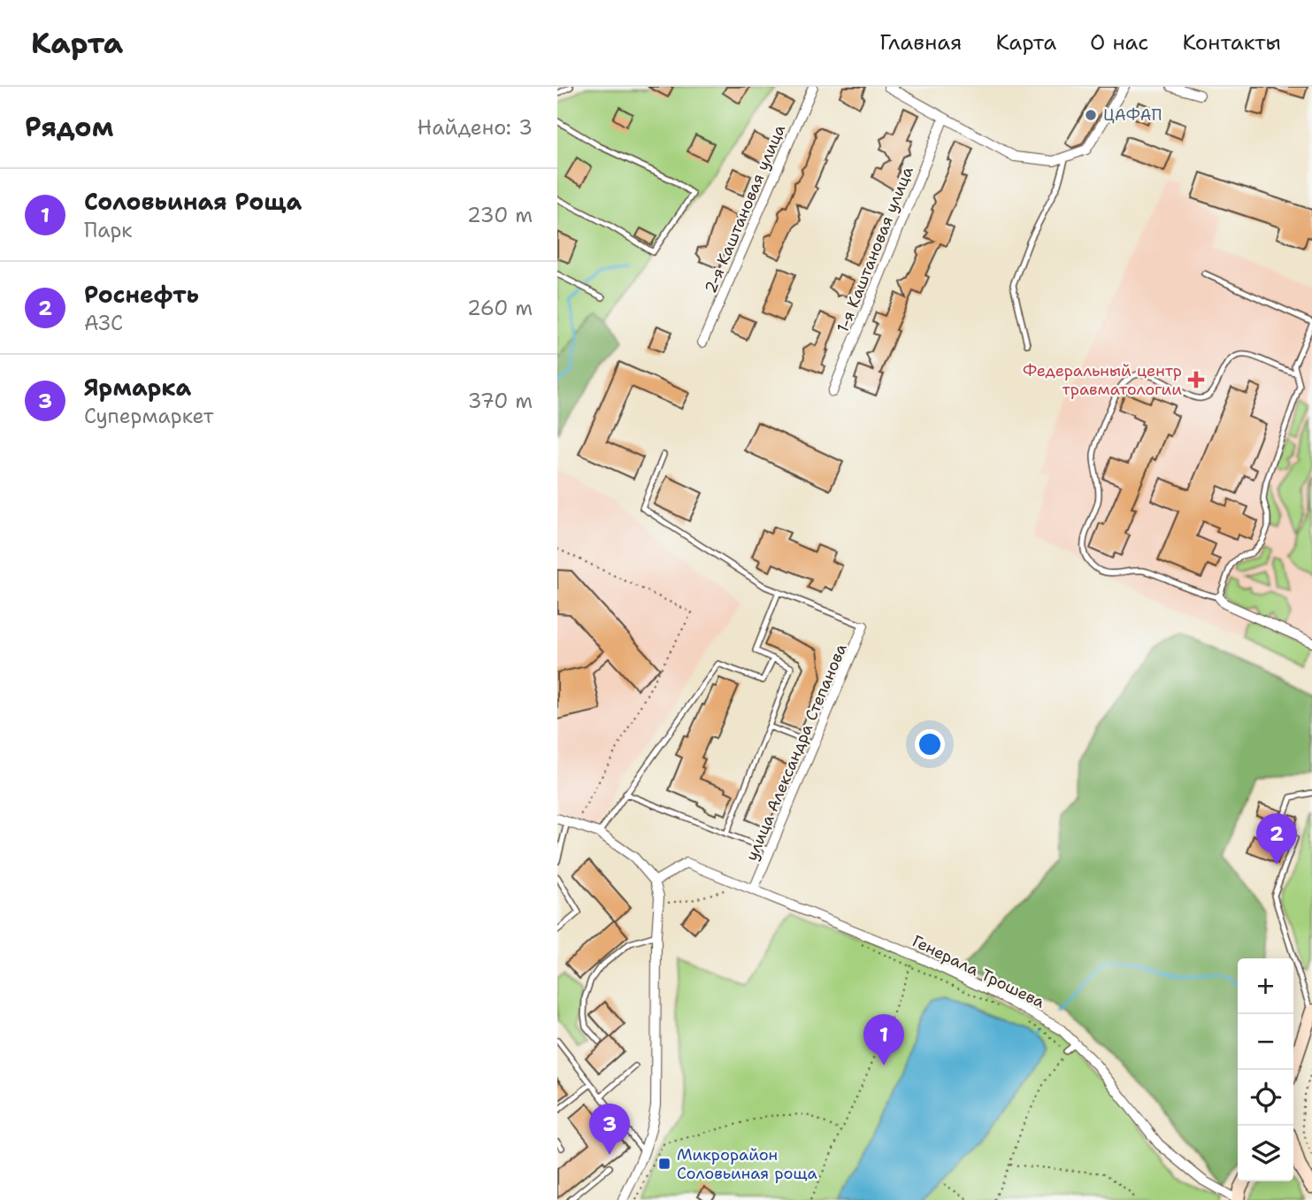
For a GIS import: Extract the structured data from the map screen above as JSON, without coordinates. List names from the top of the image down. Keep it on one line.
{"streets":{"street":["2-я Каштановая улица","1-я Каштановая улица","улица Александра Степанова","Генерала Трошева"]},"crossings":[["улица Александра Степанова","Генерала Трошева"]],"places":{"other":["ЦАФАП"],"health":["Федеральный центр травматологии"],"transit":["Микрорайон Соловьиная роща"]},"page":{"header":"Карта","nav":["Главная","Карта","О нас","Контакты"],"heading":["Рядом","Найдено: 3"],"list":[{"mark":"1","name":"Соловьиная Роща","note":"Парк","value":"230 m"},{"mark":"2","name":"Роснефть","note":"АЗС","value":"260 m"},{"mark":"3","name":"Ярмарка","note":"Супермаркет","value":"370 m"}],"pins":["2","1","3"],"map_buttons":["+","−"]}}
